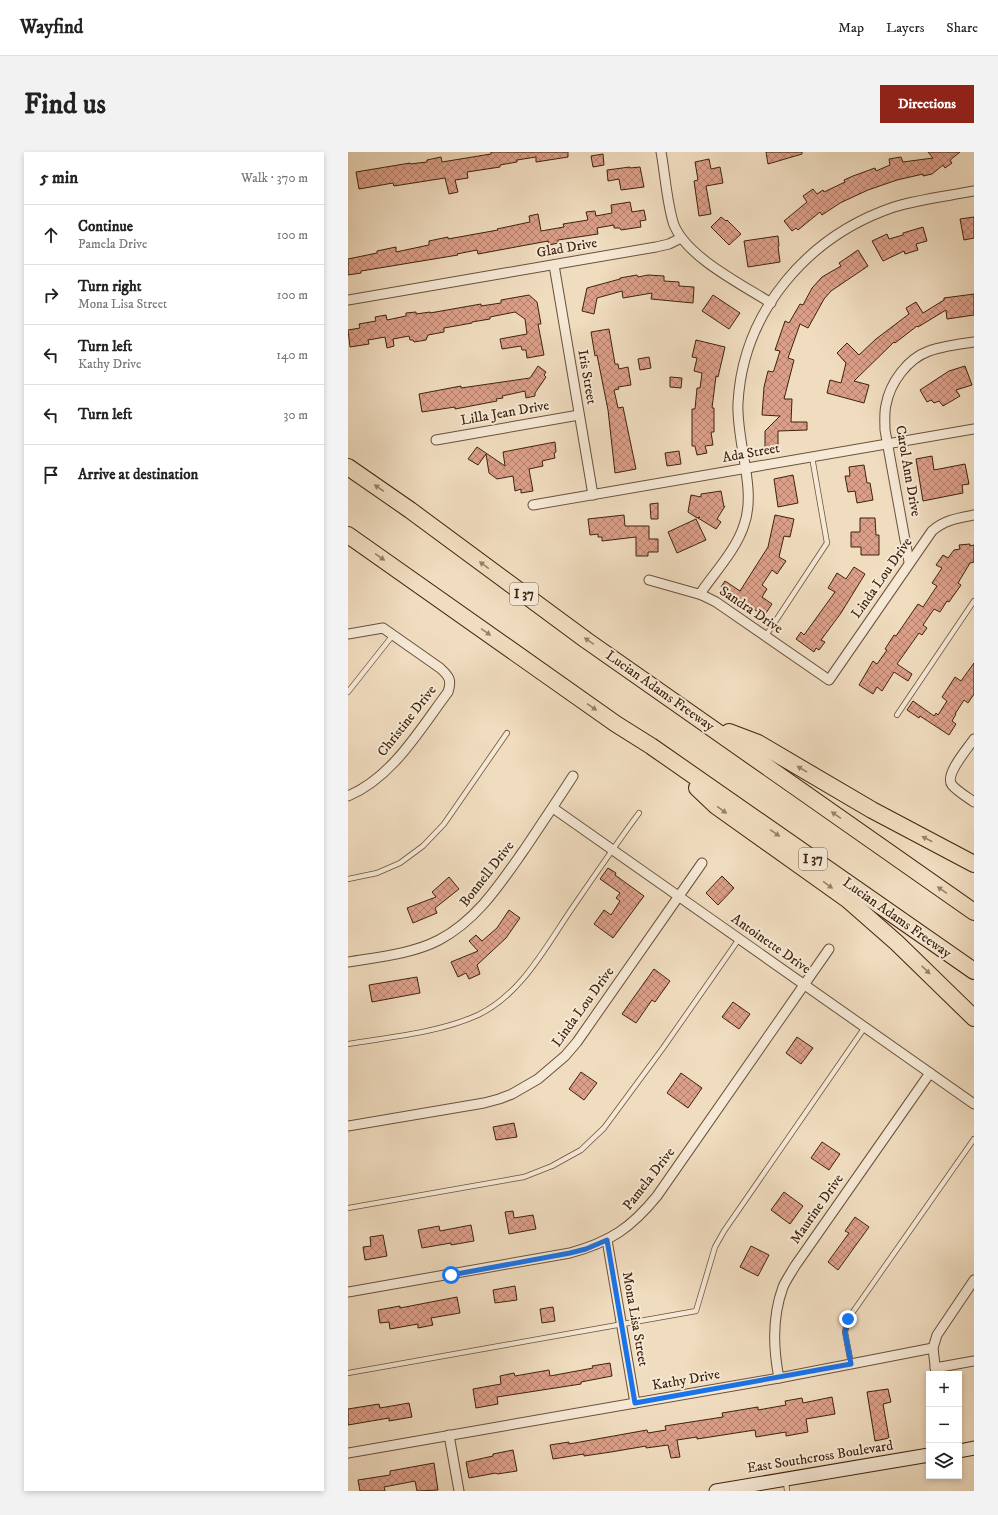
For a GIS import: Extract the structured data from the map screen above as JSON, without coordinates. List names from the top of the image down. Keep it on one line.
{"streets":{"highway":["I 37","Lucian Adams Freeway"],"main road":["East Southcross Boulevard"],"street":["Glad Drive","Iris Street","Lilla Jean Drive","Ada Street","Carol Ann Drive","Linda Lou Drive","Sandra Drive","Christine Drive","Bonnell Drive","Antoinette Drive","Pamela Drive","Maurine Drive","Mona Lisa Street","Kathy Drive"]},"crossings":[["Glad Drive","Iris Street"],["Iris Street","Lilla Jean Drive"],["Iris Street","Ada Street"],["Ada Street","Carol Ann Drive"],["Carol Ann Drive","Linda Lou Drive"],["Linda Lou Drive","Sandra Drive"],["Linda Lou Drive","Antoinette Drive"],["Bonnell Drive","Antoinette Drive"],["Antoinette Drive","Pamela Drive"],["Antoinette Drive","Maurine Drive"],["Pamela Drive","Mona Lisa Street"],["Maurine Drive","Kathy Drive"],["Mona Lisa Street","Kathy Drive"]],"page":{"header":"Wayfind","nav":["Map","Layers","Share"],"buttons":"Directions","title":"Find us","heading":["5 min","Walk · 370 m"],"list":[["Continue","Pamela Drive","100 m"],["Turn right","Mona Lisa Street","100 m"],["Turn left","Kathy Drive","140 m"],["Turn left","30 m"],"Arrive at destination"],"map_buttons":["+","−"]}}
